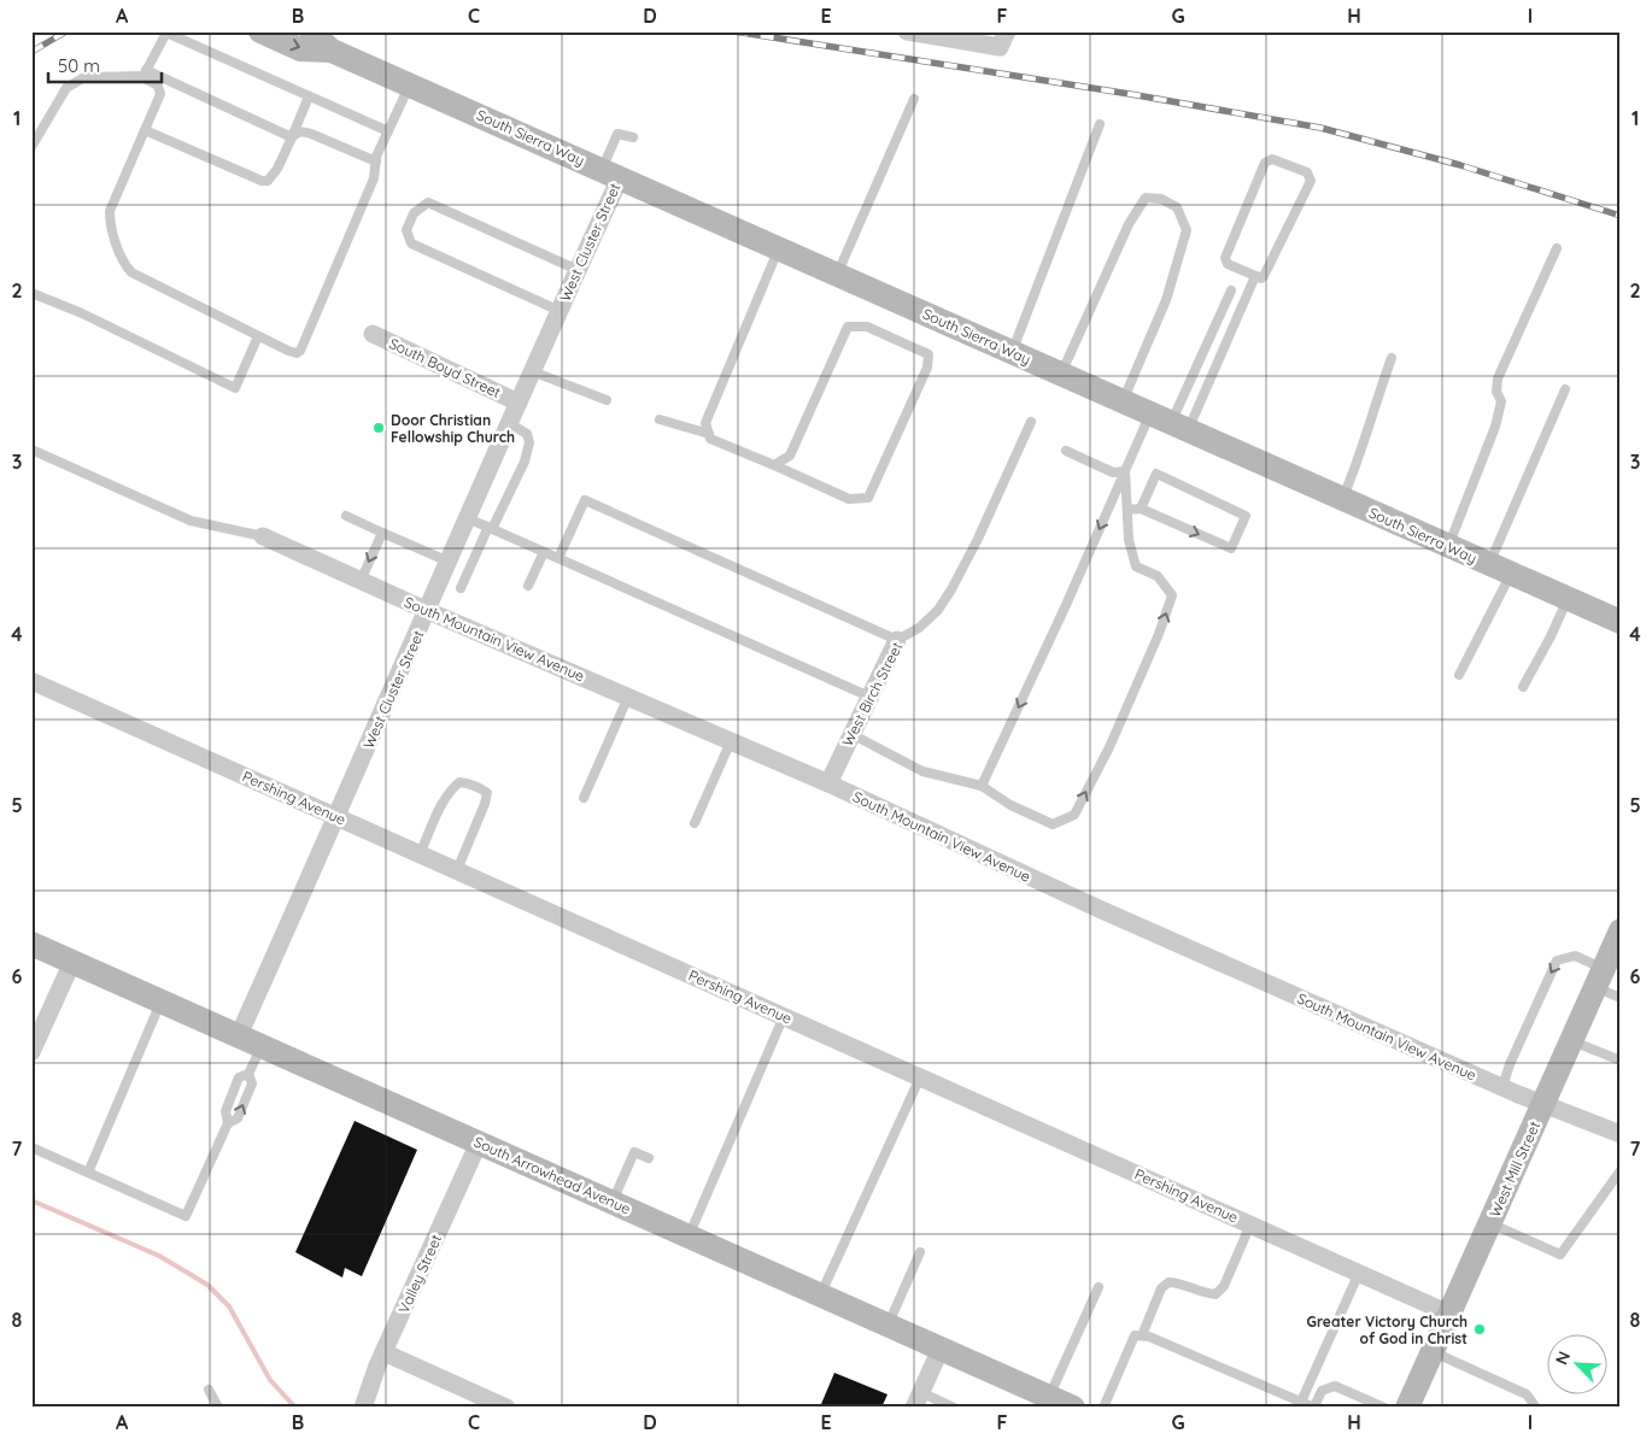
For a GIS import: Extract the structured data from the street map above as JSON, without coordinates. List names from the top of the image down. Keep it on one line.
{"streets":{"main road":["South Sierra Way","West Mill Street","South Arrowhead Avenue"],"street":["West Cluster Street","South Boyd Street","South Mountain View Avenue","West Birch Street","Pershing Avenue","Valley Street"]},"crossings":[["South Sierra Way","West Cluster Street"],["West Cluster Street","South Boyd Street"],["West Cluster Street","South Mountain View Avenue"],["West Cluster Street","Pershing Avenue"],["West Cluster Street","South Arrowhead Avenue"],["South Mountain View Avenue","West Birch Street"],["South Mountain View Avenue","West Mill Street"],["Pershing Avenue","West Mill Street"],["South Arrowhead Avenue","Valley Street"]],"places":["Door Christian Fellowship Church","Greater Victory Church of God in Christ"],"scale_bar":"50 m","north":"top left","grid":{"columns":["A","B","C","D","E","F","G","H","I"],"rows":["1","2","3","4","5","6","7","8"]}}
